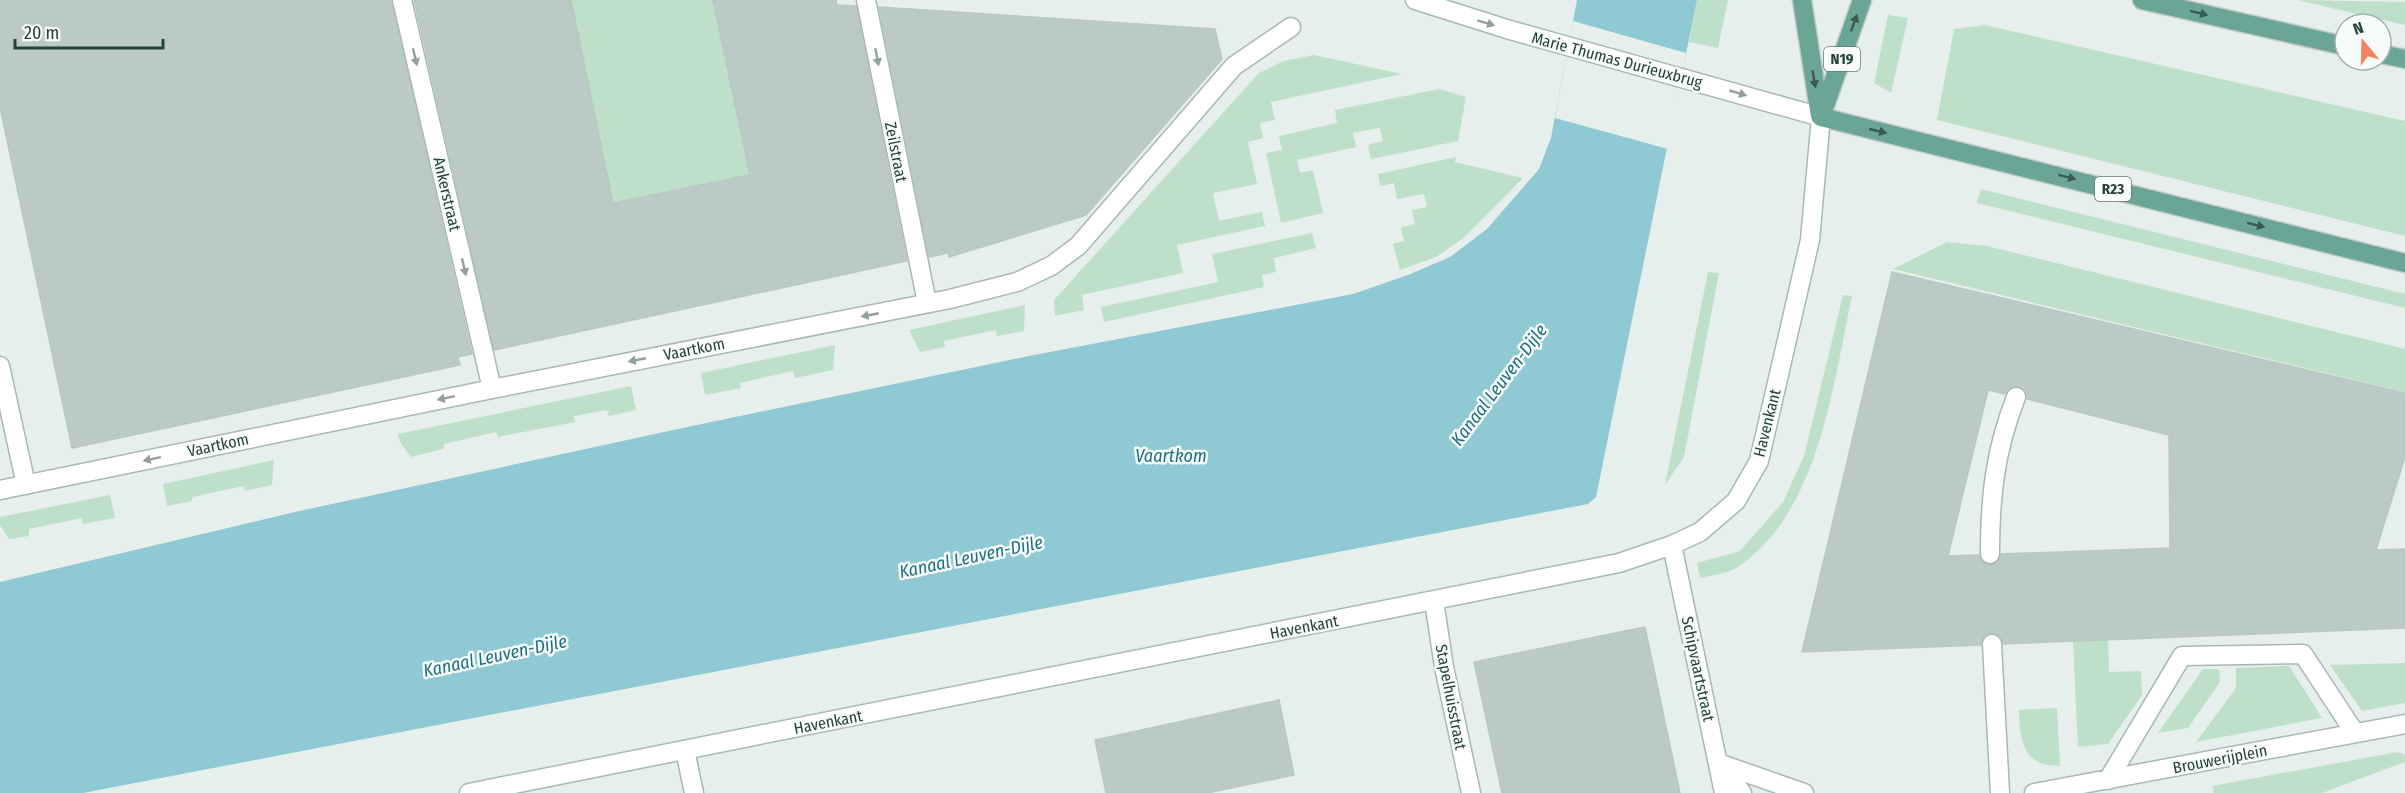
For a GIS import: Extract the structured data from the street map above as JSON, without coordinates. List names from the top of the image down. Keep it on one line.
{"streets":{"main road":["N19","R23"],"street":["Marie Thumas Durieuxbrug","Zeilstraat","Ankerstraat","Vaartkom","Havenkant","Schipvaartstraat","Stapelhuisstraat","Brouwerijplein"]},"crossings":[["N19","Marie Thumas Durieuxbrug"],["N19","R23"],["N19","Havenkant"],["Marie Thumas Durieuxbrug","R23"],["Marie Thumas Durieuxbrug","Havenkant"],["Zeilstraat","Vaartkom"],["R23","Havenkant"],["Ankerstraat","Vaartkom"],["Havenkant","Schipvaartstraat"],["Havenkant","Stapelhuisstraat"]],"one_way":["Marie Thumas Durieuxbrug","Zeilstraat","Ankerstraat","Vaartkom"],"water":["Kanaal Leuven-Dijle","Vaartkom"],"scale_bar":"20 m","north":"top"}
